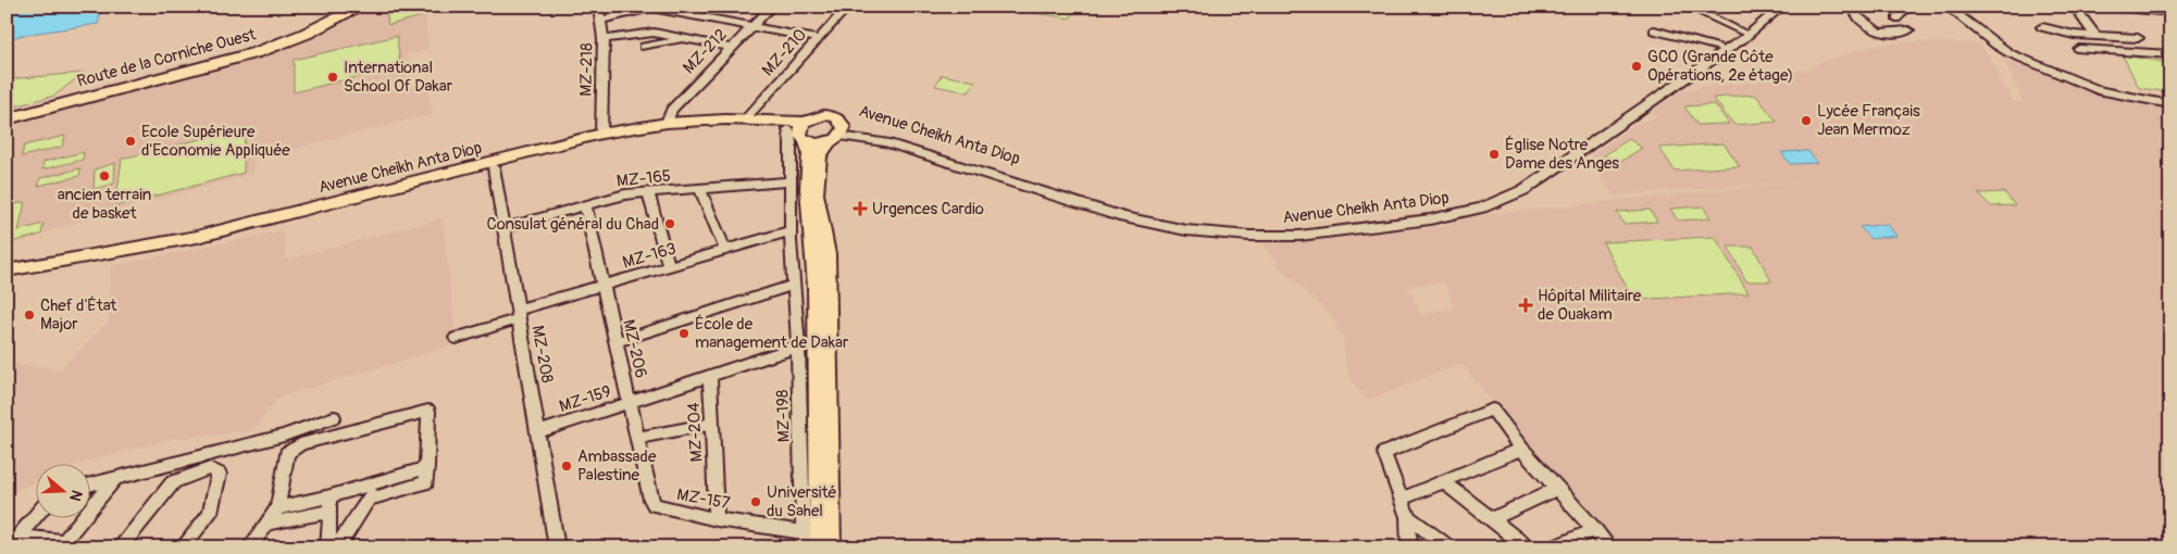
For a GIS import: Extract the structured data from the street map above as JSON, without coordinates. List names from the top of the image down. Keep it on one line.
{"streets":{"highway":["Route de la Corniche Ouest"],"main road":["Avenue Cheikh Anta Diop"],"street":["MZ-212","MZ-210","MZ-218","MZ-165","MZ-163","MZ-206","MZ-208","MZ-159","MZ-198","MZ-204","MZ-157"]},"crossings":[["MZ-212","Avenue Cheikh Anta Diop"],["MZ-210","Avenue Cheikh Anta Diop"],["MZ-218","Avenue Cheikh Anta Diop"],["Avenue Cheikh Anta Diop","MZ-208"],["Avenue Cheikh Anta Diop","MZ-198"],["MZ-165","MZ-206"],["MZ-165","MZ-208"],["MZ-165","MZ-198"],["MZ-163","MZ-206"],["MZ-163","MZ-208"],["MZ-163","MZ-198"],["MZ-206","MZ-159"],["MZ-206","MZ-157"],["MZ-208","MZ-159"],["MZ-159","MZ-198"],["MZ-159","MZ-204"],["MZ-198","MZ-157"],["MZ-204","MZ-157"]],"places":{"other":["GCO (Grande Côte Opérations, 2e étage)","International School Of Dakar","Lycée Français Jean Mermoz","Ecole Supérieure d'Economie Appliquée","Église Notre Dame des Anges","ancien terrain de basket","Consulat général du Chad","Chef d'État Major","École de management de Dakar","Ambassade Palestine","Université du Sahel"],"health":["Urgences Cardio","Hôpital Militaire de Ouakam"]},"north":"right"}
